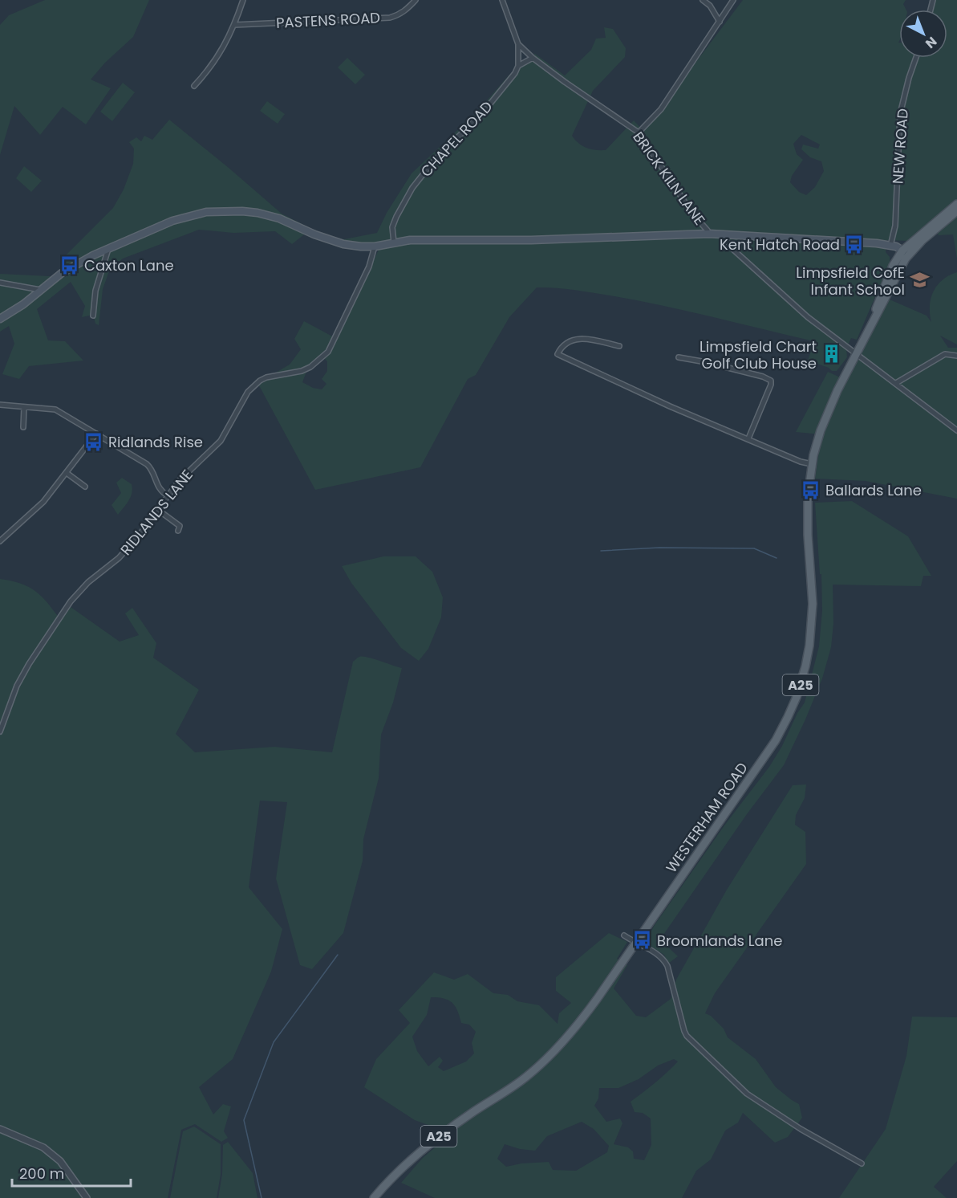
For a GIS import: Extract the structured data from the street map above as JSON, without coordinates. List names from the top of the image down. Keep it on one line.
{"streets":{"main road":["A25","WESTERHAM ROAD"],"street":["PASTENS ROAD","CHAPEL ROAD","NEW ROAD","BRICK KILN LANE","RIDLANDS LANE"]},"crossings":[["A25","WESTERHAM ROAD"]],"places":{"bus stop":["Kent Hatch Road","Caxton Lane","Ridlands Rise","Ballards Lane","Broomlands Lane"],"school or university":["Limpsfield CofE Infant School"],"building":["Limpsfield Chart Golf Club House"]},"scale_bar":"200 m","north":"bottom right"}
